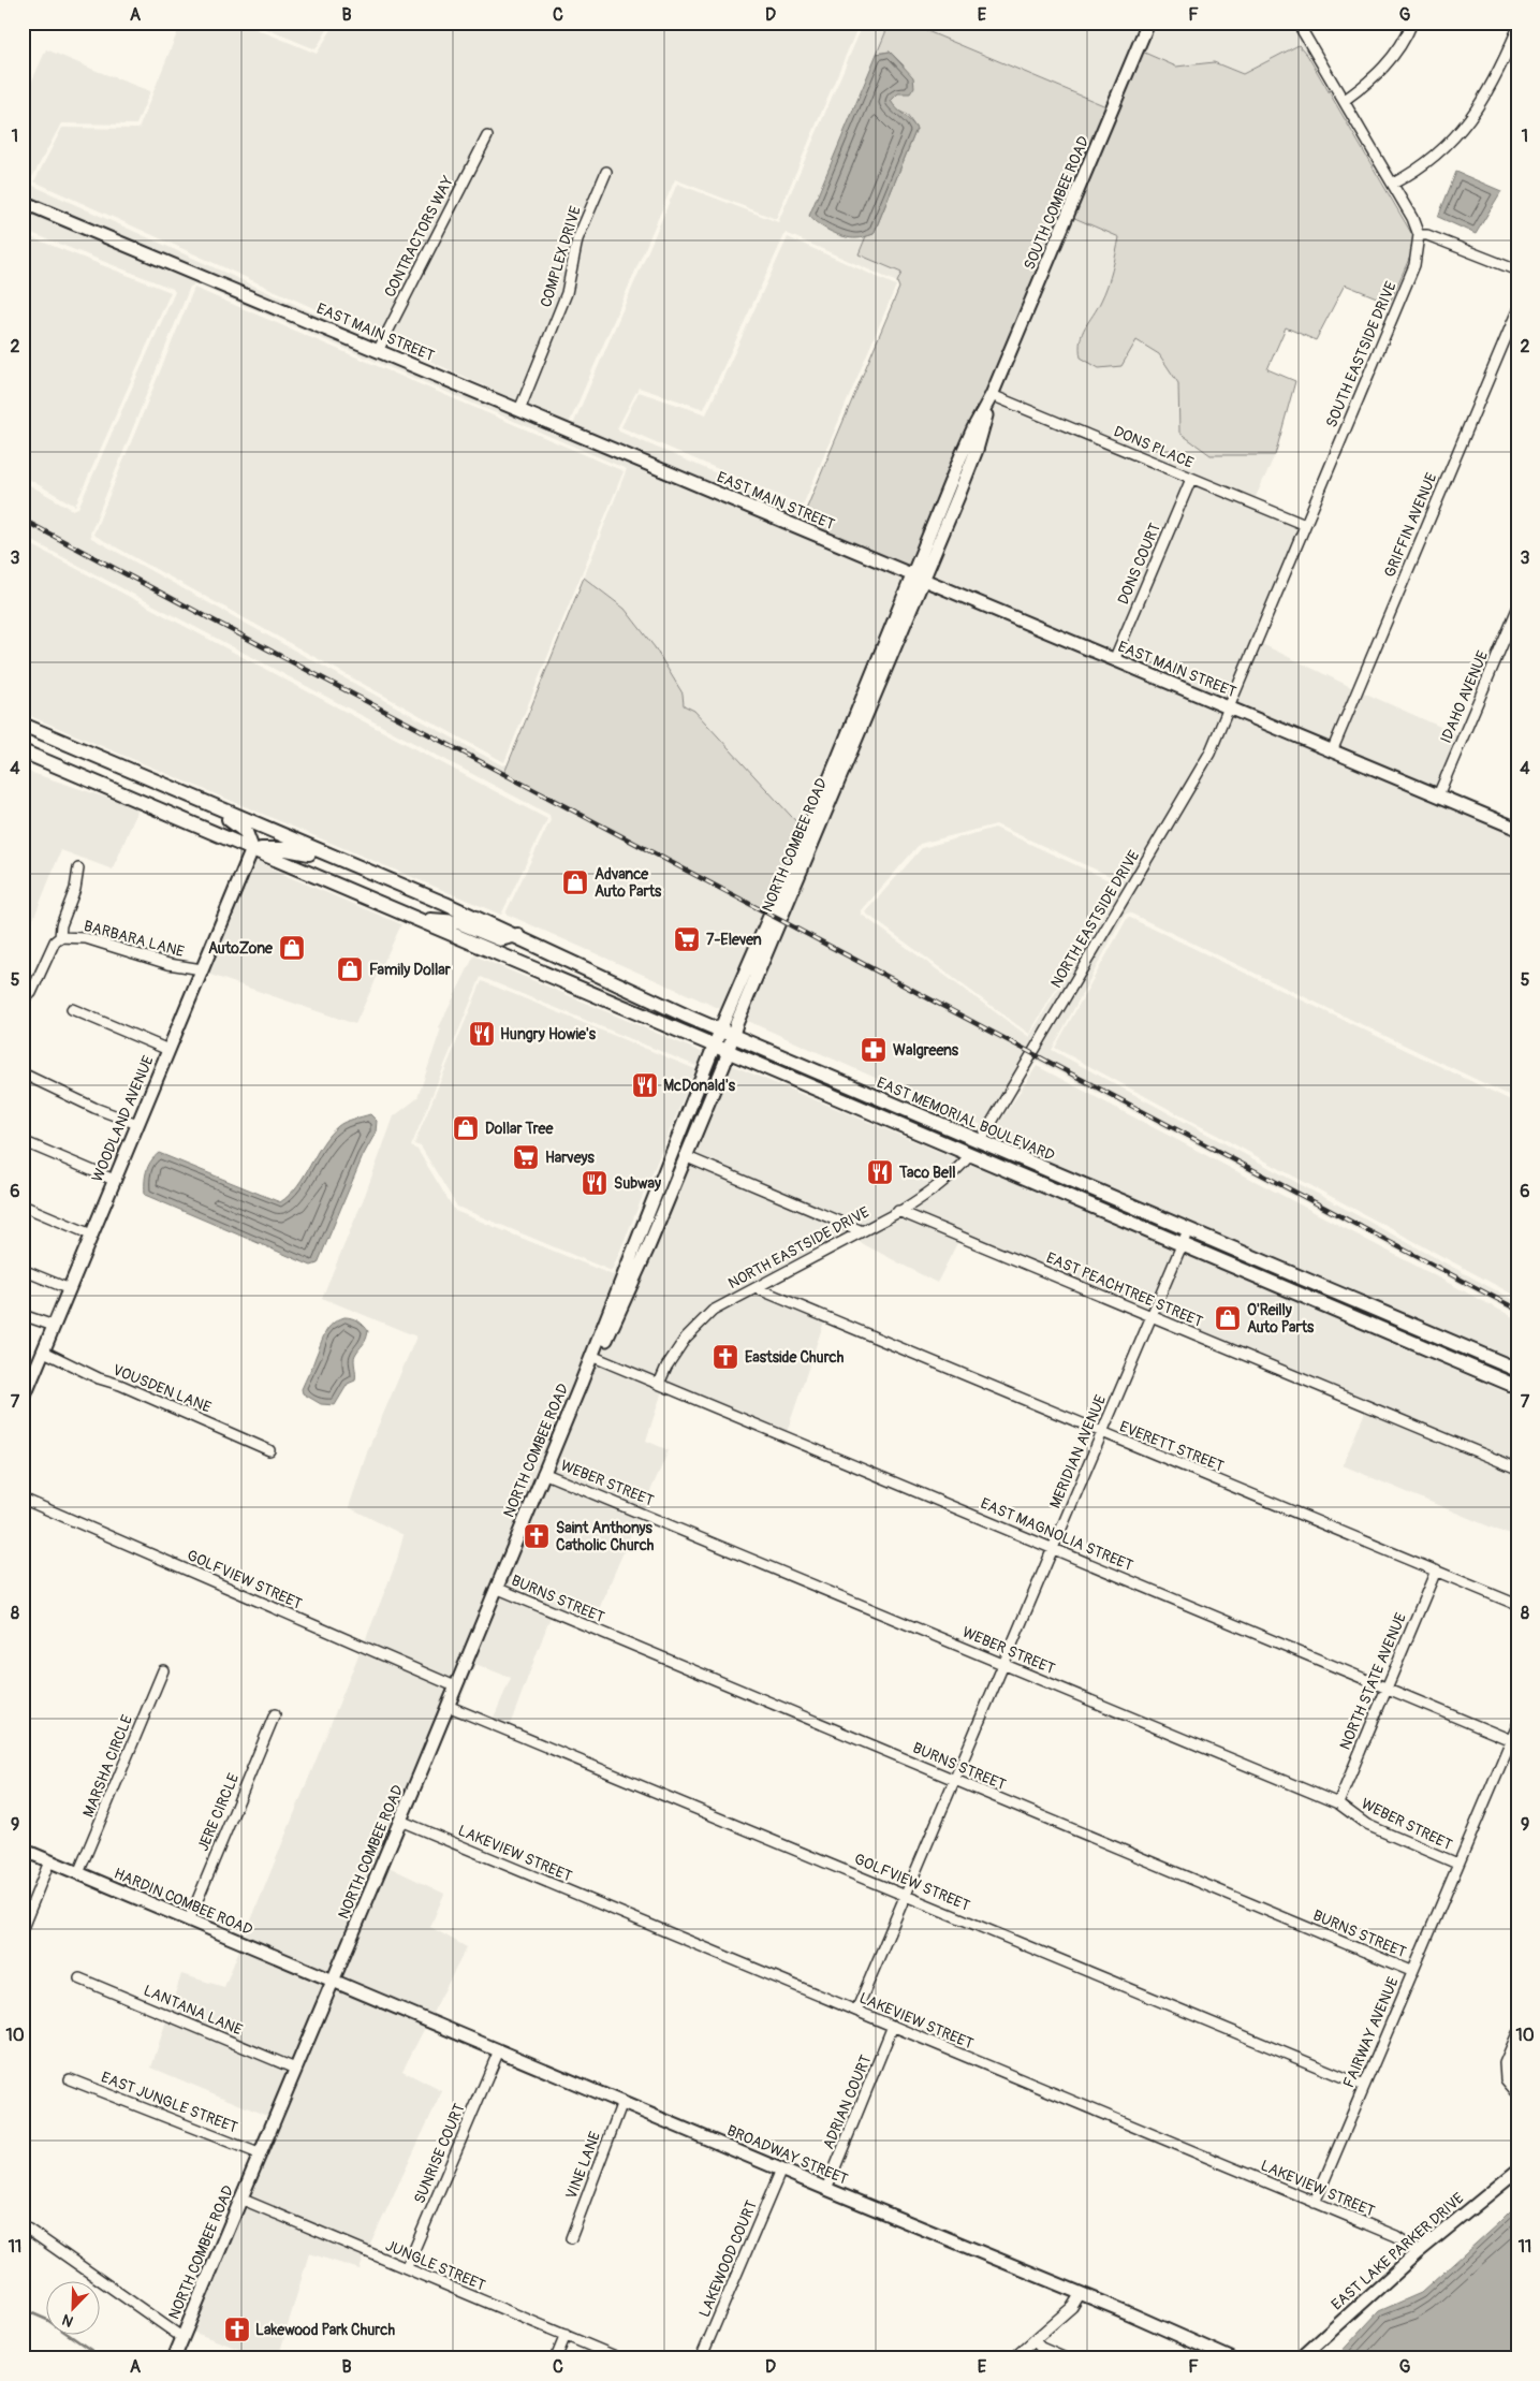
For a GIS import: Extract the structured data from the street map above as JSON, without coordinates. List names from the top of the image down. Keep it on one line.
{"streets":{"main road":["SOUTH COMBEE ROAD","EAST MAIN STREET","NORTH COMBEE ROAD","WOODLAND AVENUE","EAST MEMORIAL BOULEVARD","HARDIN COMBEE ROAD","BROADWAY STREET","EAST LAKE PARKER DRIVE"],"street":["CONTRACTORS WAY","COMPLEX DRIVE","SOUTH EASTSIDE DRIVE","DONS PLACE","GRIFFIN AVENUE","DONS COURT","IDAHO AVENUE","NORTH EASTSIDE DRIVE","BARBARA LANE","EAST PEACHTREE STREET","VOUSDEN LANE","EVERETT STREET","MERIDIAN AVENUE","WEBER STREET","EAST MAGNOLIA STREET","GOLFVIEW STREET","BURNS STREET","NORTH STATE AVENUE","MARSHA CIRCLE","JERE CIRCLE","LAKEVIEW STREET","LANTANA LANE","FAIRWAY AVENUE","EAST JUNGLE STREET","ADRIAN COURT","SUNRISE COURT","VINE LANE","LAKEWOOD COURT","JUNGLE STREET"]},"crossings":[["SOUTH COMBEE ROAD","EAST MAIN STREET"],["SOUTH COMBEE ROAD","DONS PLACE"],["SOUTH COMBEE ROAD","NORTH COMBEE ROAD"],["CONTRACTORS WAY","EAST MAIN STREET"],["COMPLEX DRIVE","EAST MAIN STREET"],["EAST MAIN STREET","SOUTH EASTSIDE DRIVE"],["EAST MAIN STREET","GRIFFIN AVENUE"],["EAST MAIN STREET","DONS COURT"],["EAST MAIN STREET","IDAHO AVENUE"],["EAST MAIN STREET","NORTH COMBEE ROAD"],["EAST MAIN STREET","NORTH EASTSIDE DRIVE"],["SOUTH EASTSIDE DRIVE","DONS PLACE"],["SOUTH EASTSIDE DRIVE","NORTH EASTSIDE DRIVE"],["DONS PLACE","DONS COURT"],["NORTH COMBEE ROAD","EAST MEMORIAL BOULEVARD"],["NORTH COMBEE ROAD","WEBER STREET"],["NORTH COMBEE ROAD","EAST MAGNOLIA STREET"],["NORTH COMBEE ROAD","GOLFVIEW STREET"],["NORTH COMBEE ROAD","BURNS STREET"],["NORTH COMBEE ROAD","LAKEVIEW STREET"],["NORTH COMBEE ROAD","HARDIN COMBEE ROAD"],["NORTH COMBEE ROAD","LANTANA LANE"],["NORTH COMBEE ROAD","EAST JUNGLE STREET"],["NORTH COMBEE ROAD","BROADWAY STREET"],["NORTH COMBEE ROAD","JUNGLE STREET"],["NORTH EASTSIDE DRIVE","EAST MEMORIAL BOULEVARD"],["NORTH EASTSIDE DRIVE","EAST PEACHTREE STREET"],["NORTH EASTSIDE DRIVE","EVERETT STREET"],["NORTH EASTSIDE DRIVE","EAST MAGNOLIA STREET"],["BARBARA LANE","WOODLAND AVENUE"],["WOODLAND AVENUE","VOUSDEN LANE"],["EAST MEMORIAL BOULEVARD","MERIDIAN AVENUE"],["EAST PEACHTREE STREET","MERIDIAN AVENUE"],["EVERETT STREET","MERIDIAN AVENUE"],["EVERETT STREET","NORTH STATE AVENUE"],["MERIDIAN AVENUE","WEBER STREET"],["MERIDIAN AVENUE","EAST MAGNOLIA STREET"],["MERIDIAN AVENUE","GOLFVIEW STREET"],["MERIDIAN AVENUE","BURNS STREET"],["MERIDIAN AVENUE","LAKEVIEW STREET"],["WEBER STREET","NORTH STATE AVENUE"],["WEBER STREET","FAIRWAY AVENUE"],["EAST MAGNOLIA STREET","NORTH STATE AVENUE"],["EAST MAGNOLIA STREET","FAIRWAY AVENUE"],["GOLFVIEW STREET","FAIRWAY AVENUE"],["BURNS STREET","FAIRWAY AVENUE"],["MARSHA CIRCLE","HARDIN COMBEE ROAD"],["JERE CIRCLE","HARDIN COMBEE ROAD"],["LAKEVIEW STREET","FAIRWAY AVENUE"],["LAKEVIEW STREET","ADRIAN COURT"],["LAKEVIEW STREET","EAST LAKE PARKER DRIVE"],["HARDIN COMBEE ROAD","BROADWAY STREET"],["ADRIAN COURT","BROADWAY STREET"],["SUNRISE COURT","BROADWAY STREET"],["SUNRISE COURT","JUNGLE STREET"],["BROADWAY STREET","VINE LANE"],["BROADWAY STREET","LAKEWOOD COURT"]],"places":{"shop":["Advance Auto Parts","AutoZone","Family Dollar","Dollar Tree","O'Reilly Auto Parts"],"supermarket":["7-Eleven","Harveys"],"restaurant":["Hungry Howie's","McDonald's","Taco Bell","Subway"],"pharmacy":["Walgreens"],"church":["Eastside Church","Saint Anthonys Catholic Church","Lakewood Park Church"]},"north":"bottom left","grid":{"columns":["A","B","C","D","E","F","G"],"rows":["1","2","3","4","5","6","7","8","9","10","11"]}}
